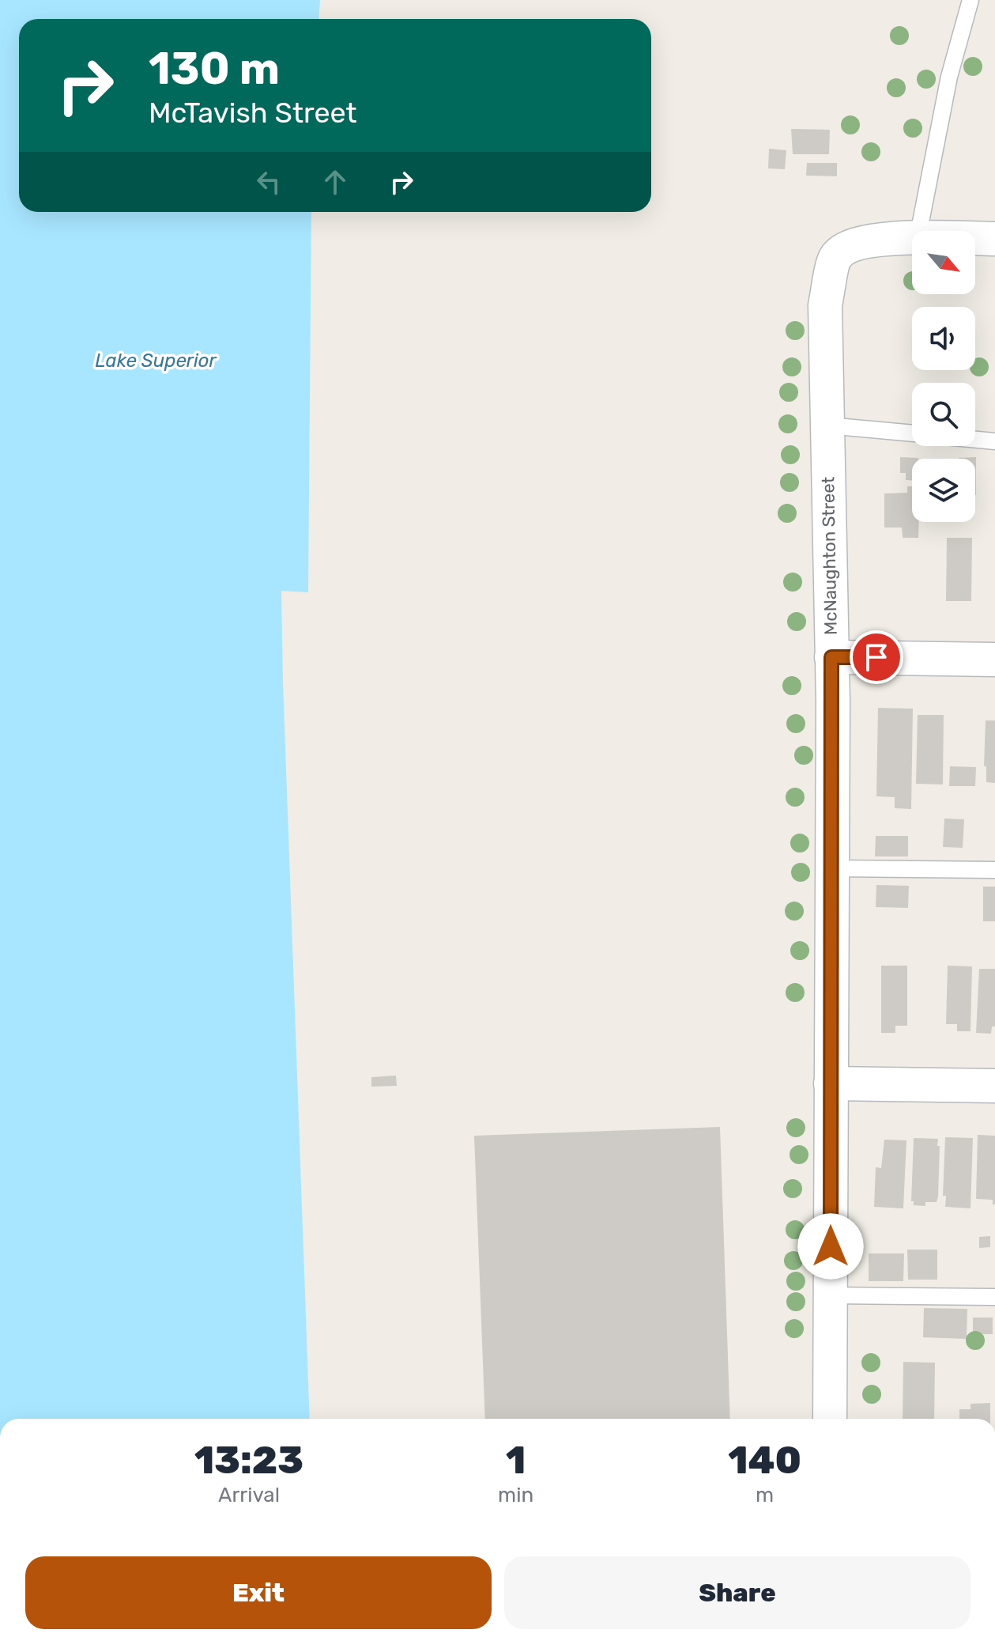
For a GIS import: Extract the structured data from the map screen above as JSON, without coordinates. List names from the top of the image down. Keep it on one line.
{"streets":{"street":["McNaughton Street"]},"water":["Lake Superior"],"north":"bottom right","page":{"turn":["130 m","McTavish Street"],"eta":["13:23","Arrival","1","min","140","m"],"buttons":["Exit","Share"]}}
